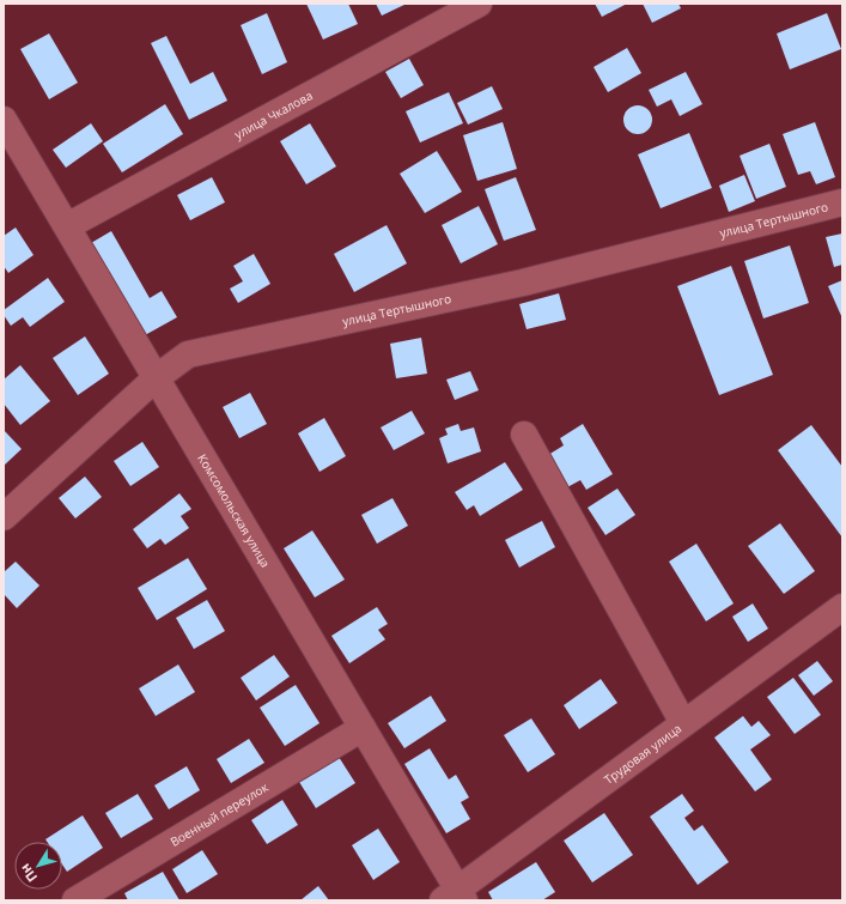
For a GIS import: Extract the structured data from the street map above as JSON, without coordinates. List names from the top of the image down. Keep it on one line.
{"streets":{"street":["улица Чкалова","улица Тертышного","Комсомольская улица","Трудовая улица","Военный переулок"]},"crossings":[["улица Чкалова","Комсомольская улица"],["улица Тертышного","Комсомольская улица"],["Комсомольская улица","Трудовая улица"],["Комсомольская улица","Военный переулок"]],"north":"bottom left"}
